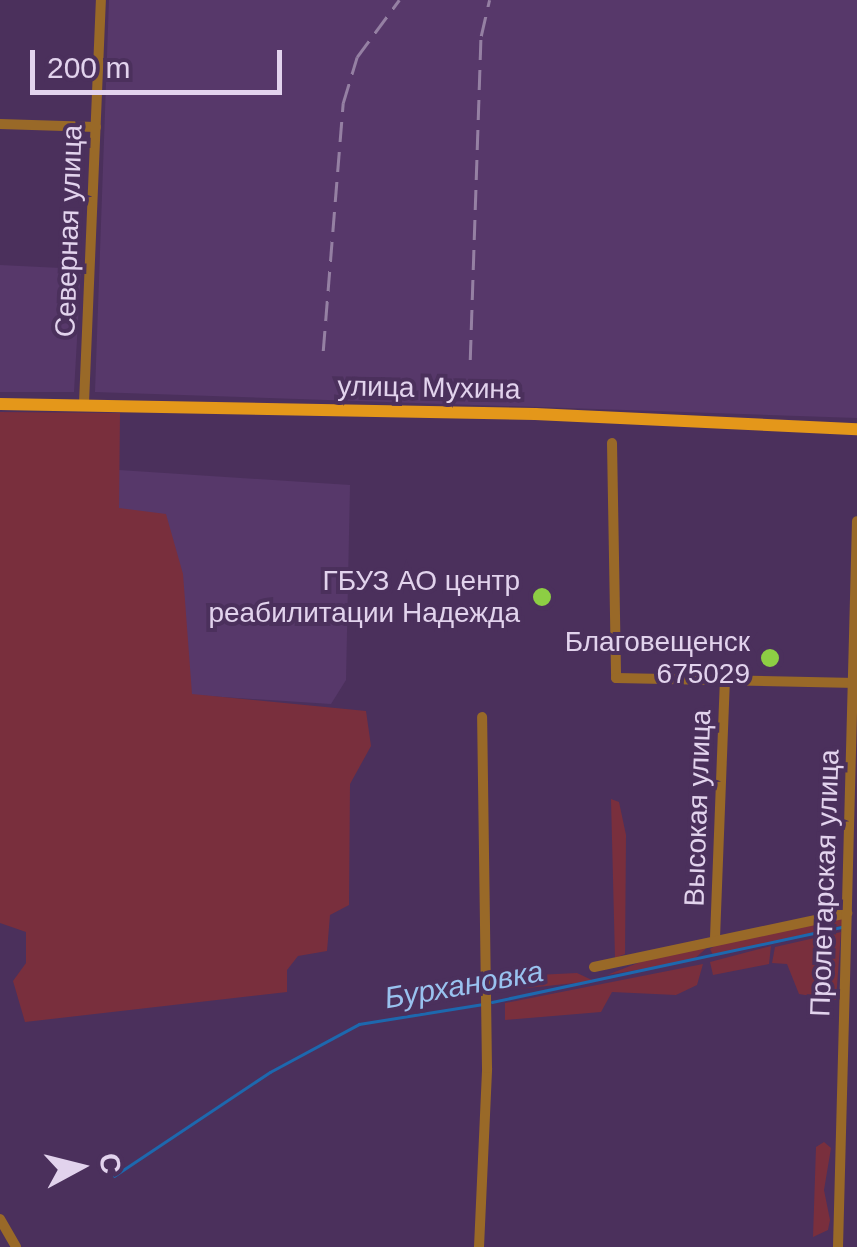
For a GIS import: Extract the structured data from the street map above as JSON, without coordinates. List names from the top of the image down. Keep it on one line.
{"streets":{"main road":["улица Мухина"],"street":["Северная улица","Высокая улица","Пролетарская улица"]},"crossings":[["Северная улица","улица Мухина"]],"water":["Бурхановка"],"places":["ГБУЗ АО центр реабилитации Надежда","Благовещенск 675029"],"scale_bar":"200 m","north":"right"}
